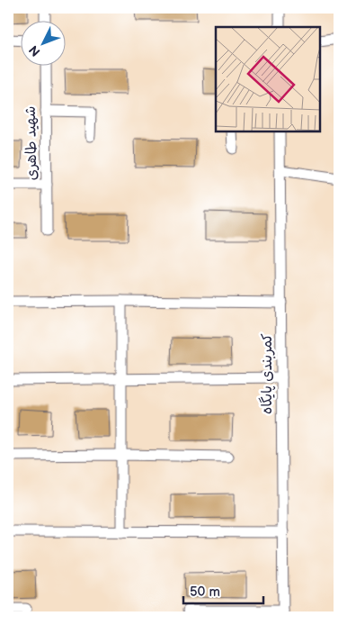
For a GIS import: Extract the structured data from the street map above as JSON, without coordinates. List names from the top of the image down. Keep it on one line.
{"streets":{"street":["شهید طاهری","کمربندی پایگاه"]},"scale_bar":"50 m","north":"bottom left"}
